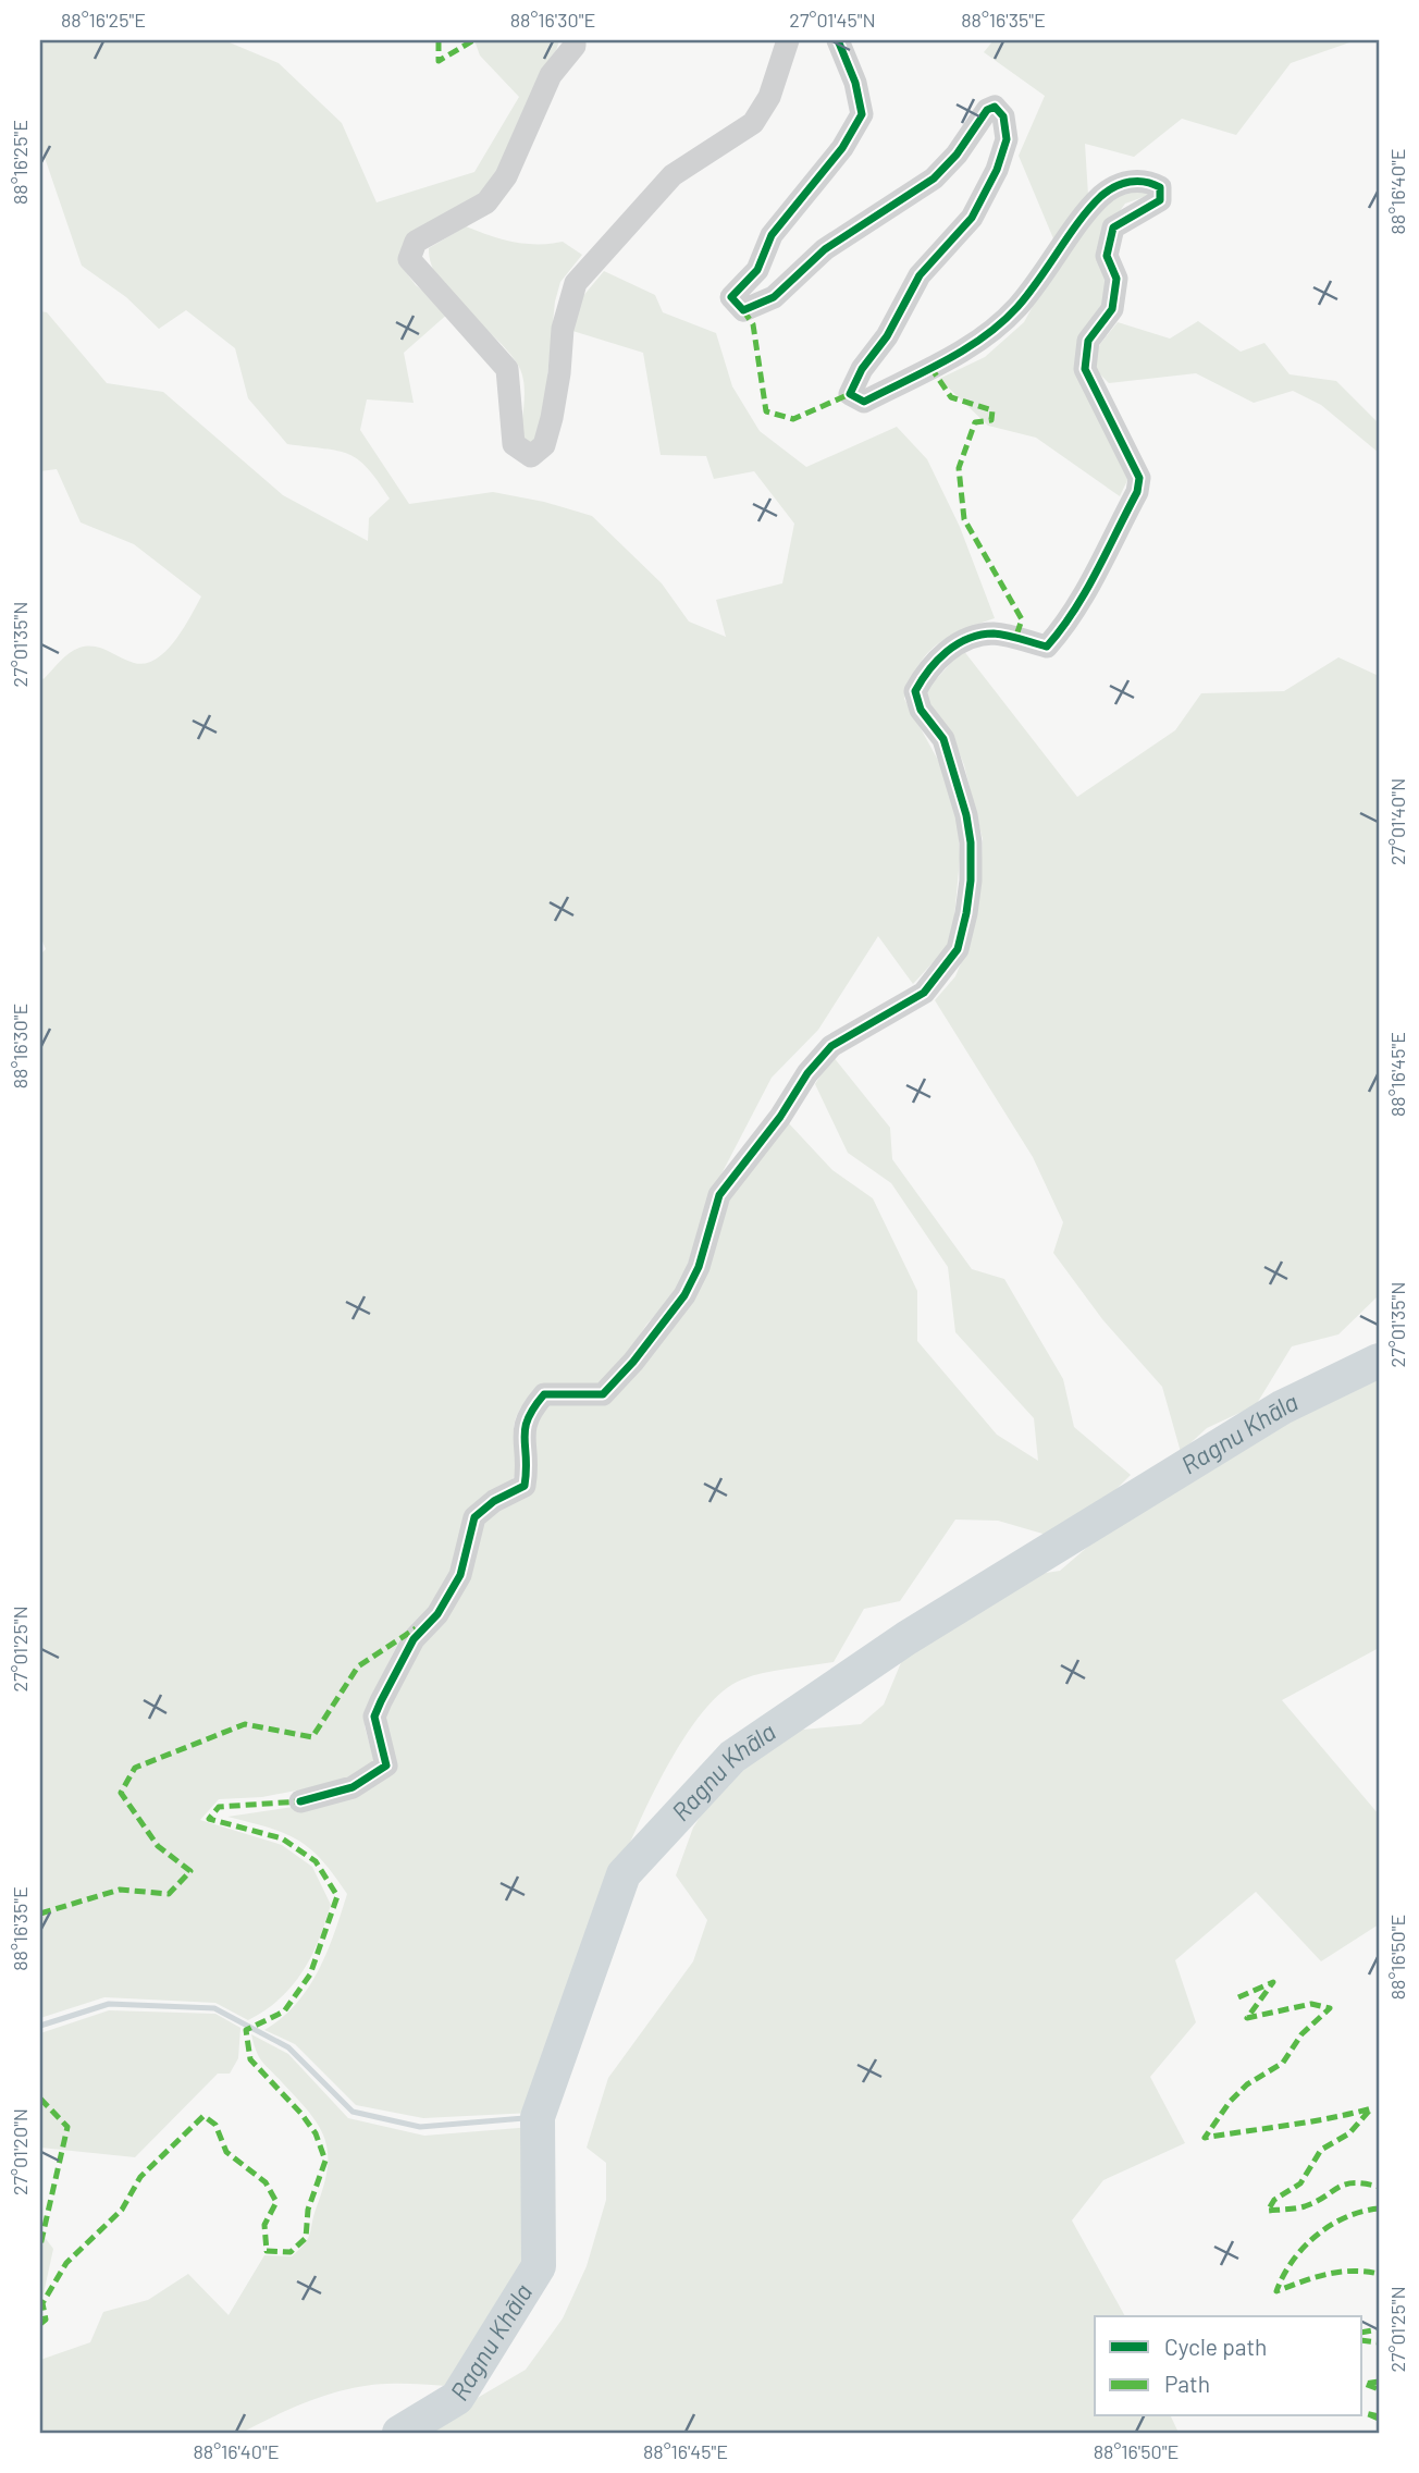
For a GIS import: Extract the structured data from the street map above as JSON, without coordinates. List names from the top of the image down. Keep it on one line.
{"water":["Ragnu Khāla"],"legend":["Cycle path","Path"],"coordinates":["88°16'25\"E","88°16'30\"E","27°01'45\"N","88°16'35\"E","88°16'40\"E","27°01'35\"N","27°01'40\"N","88°16'45\"E","27°01'25\"N","88°16'50\"E","27°01'20\"N"]}
